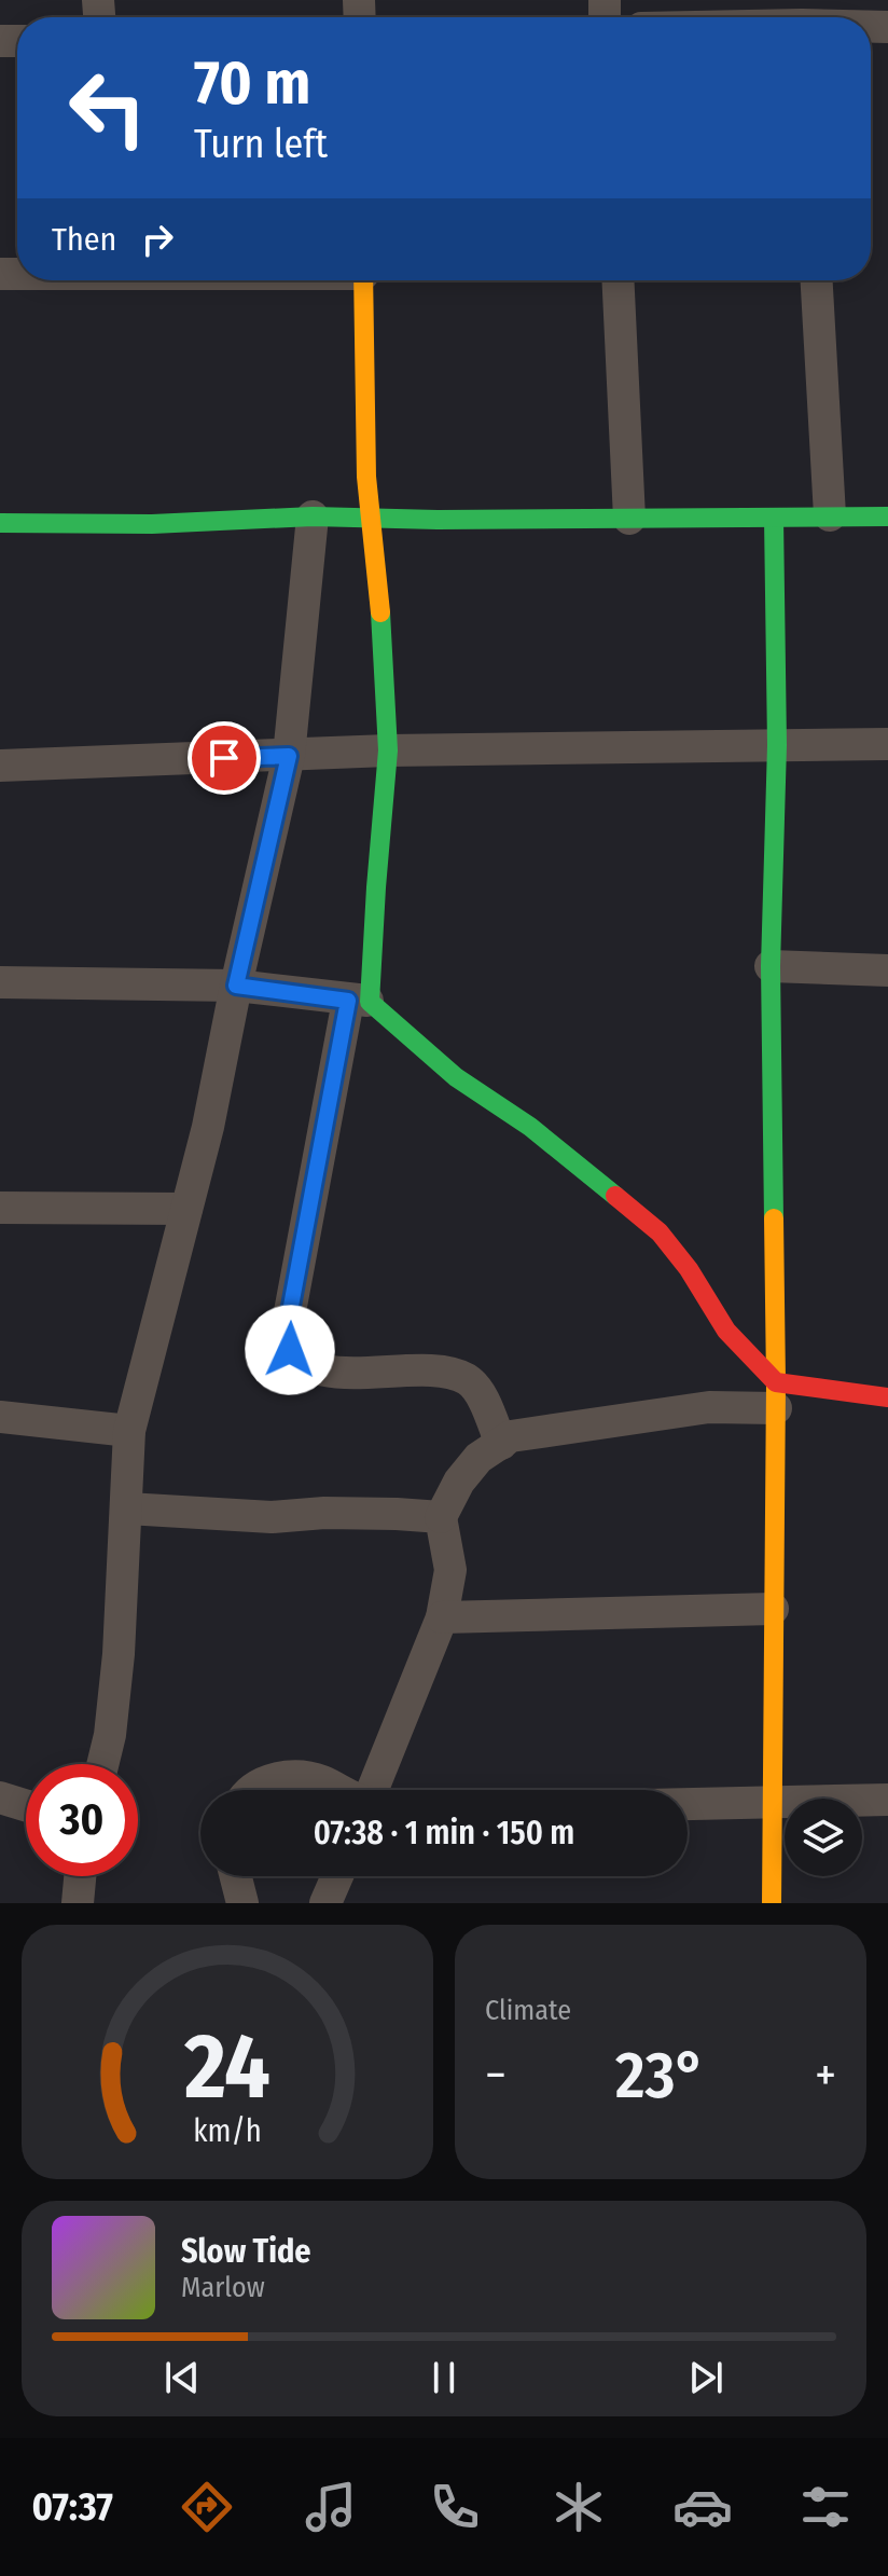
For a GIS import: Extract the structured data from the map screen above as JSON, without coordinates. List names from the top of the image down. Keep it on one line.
{"page":{"turn":["70 m","Turn left"],"then":"Then","limit":"30","trip":"07:38 · 1 min · 150 m","tile":"Climate","heat":["−","23°","+"],"song":["Slow Tide","Marlow"],"tabs":"07:37","gauge":["24","km/h"]}}
